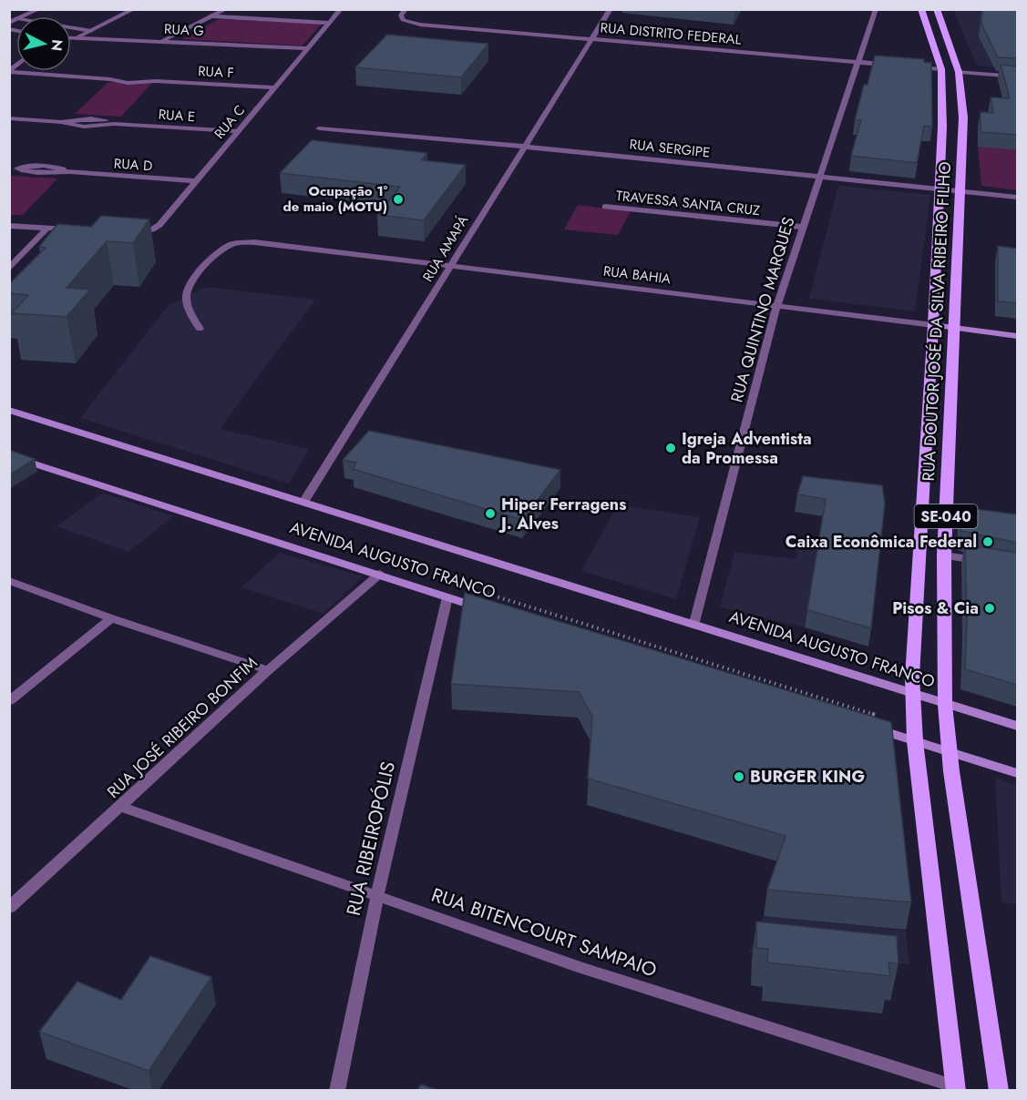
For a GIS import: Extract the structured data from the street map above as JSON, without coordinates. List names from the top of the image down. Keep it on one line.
{"streets":{"main road":["RUA BAHIA","RUA DOUTOR JOSÉ DA SILVA RIBEIRO FILHO","SE-040","AVENIDA AUGUSTO FRANCO"],"street":["RUA G","RUA DISTRITO FEDERAL","RUA F","RUA E","RUA C","RUA SERGIPE","RUA D","TRAVESSA SANTA CRUZ","RUA AMAPÁ","RUA QUINTINO MARQUES","RUA JOSÉ RIBEIRO BONFIM","RUA RIBEIROPÓLIS","RUA BITENCOURT SAMPAIO"]},"crossings":[["RUA G","RUA C"],["RUA DISTRITO FEDERAL","RUA AMAPÁ"],["RUA DISTRITO FEDERAL","RUA QUINTINO MARQUES"],["RUA F","RUA C"],["RUA E","RUA C"],["RUA C","RUA D"],["RUA SERGIPE","RUA AMAPÁ"],["RUA SERGIPE","RUA QUINTINO MARQUES"],["RUA SERGIPE","RUA DOUTOR JOSÉ DA SILVA RIBEIRO FILHO"],["TRAVESSA SANTA CRUZ","RUA QUINTINO MARQUES"],["RUA AMAPÁ","RUA BAHIA"],["RUA AMAPÁ","AVENIDA AUGUSTO FRANCO"],["RUA BAHIA","RUA QUINTINO MARQUES"],["RUA BAHIA","RUA DOUTOR JOSÉ DA SILVA RIBEIRO FILHO"],["RUA QUINTINO MARQUES","AVENIDA AUGUSTO FRANCO"],["RUA DOUTOR JOSÉ DA SILVA RIBEIRO FILHO","SE-040"],["RUA DOUTOR JOSÉ DA SILVA RIBEIRO FILHO","AVENIDA AUGUSTO FRANCO"],["SE-040","AVENIDA AUGUSTO FRANCO"],["SE-040","RUA BITENCOURT SAMPAIO"],["AVENIDA AUGUSTO FRANCO","RUA JOSÉ RIBEIRO BONFIM"],["AVENIDA AUGUSTO FRANCO","RUA RIBEIROPÓLIS"],["RUA JOSÉ RIBEIRO BONFIM","RUA BITENCOURT SAMPAIO"],["RUA RIBEIROPÓLIS","RUA BITENCOURT SAMPAIO"]],"places":["Ocupação 1º de maio (MOTU)","Igreja Adventista da Promessa","Hiper Ferragens J. Alves","Caixa Econômica Federal","Pisos & Cia","BURGER KING"],"north":"right"}
